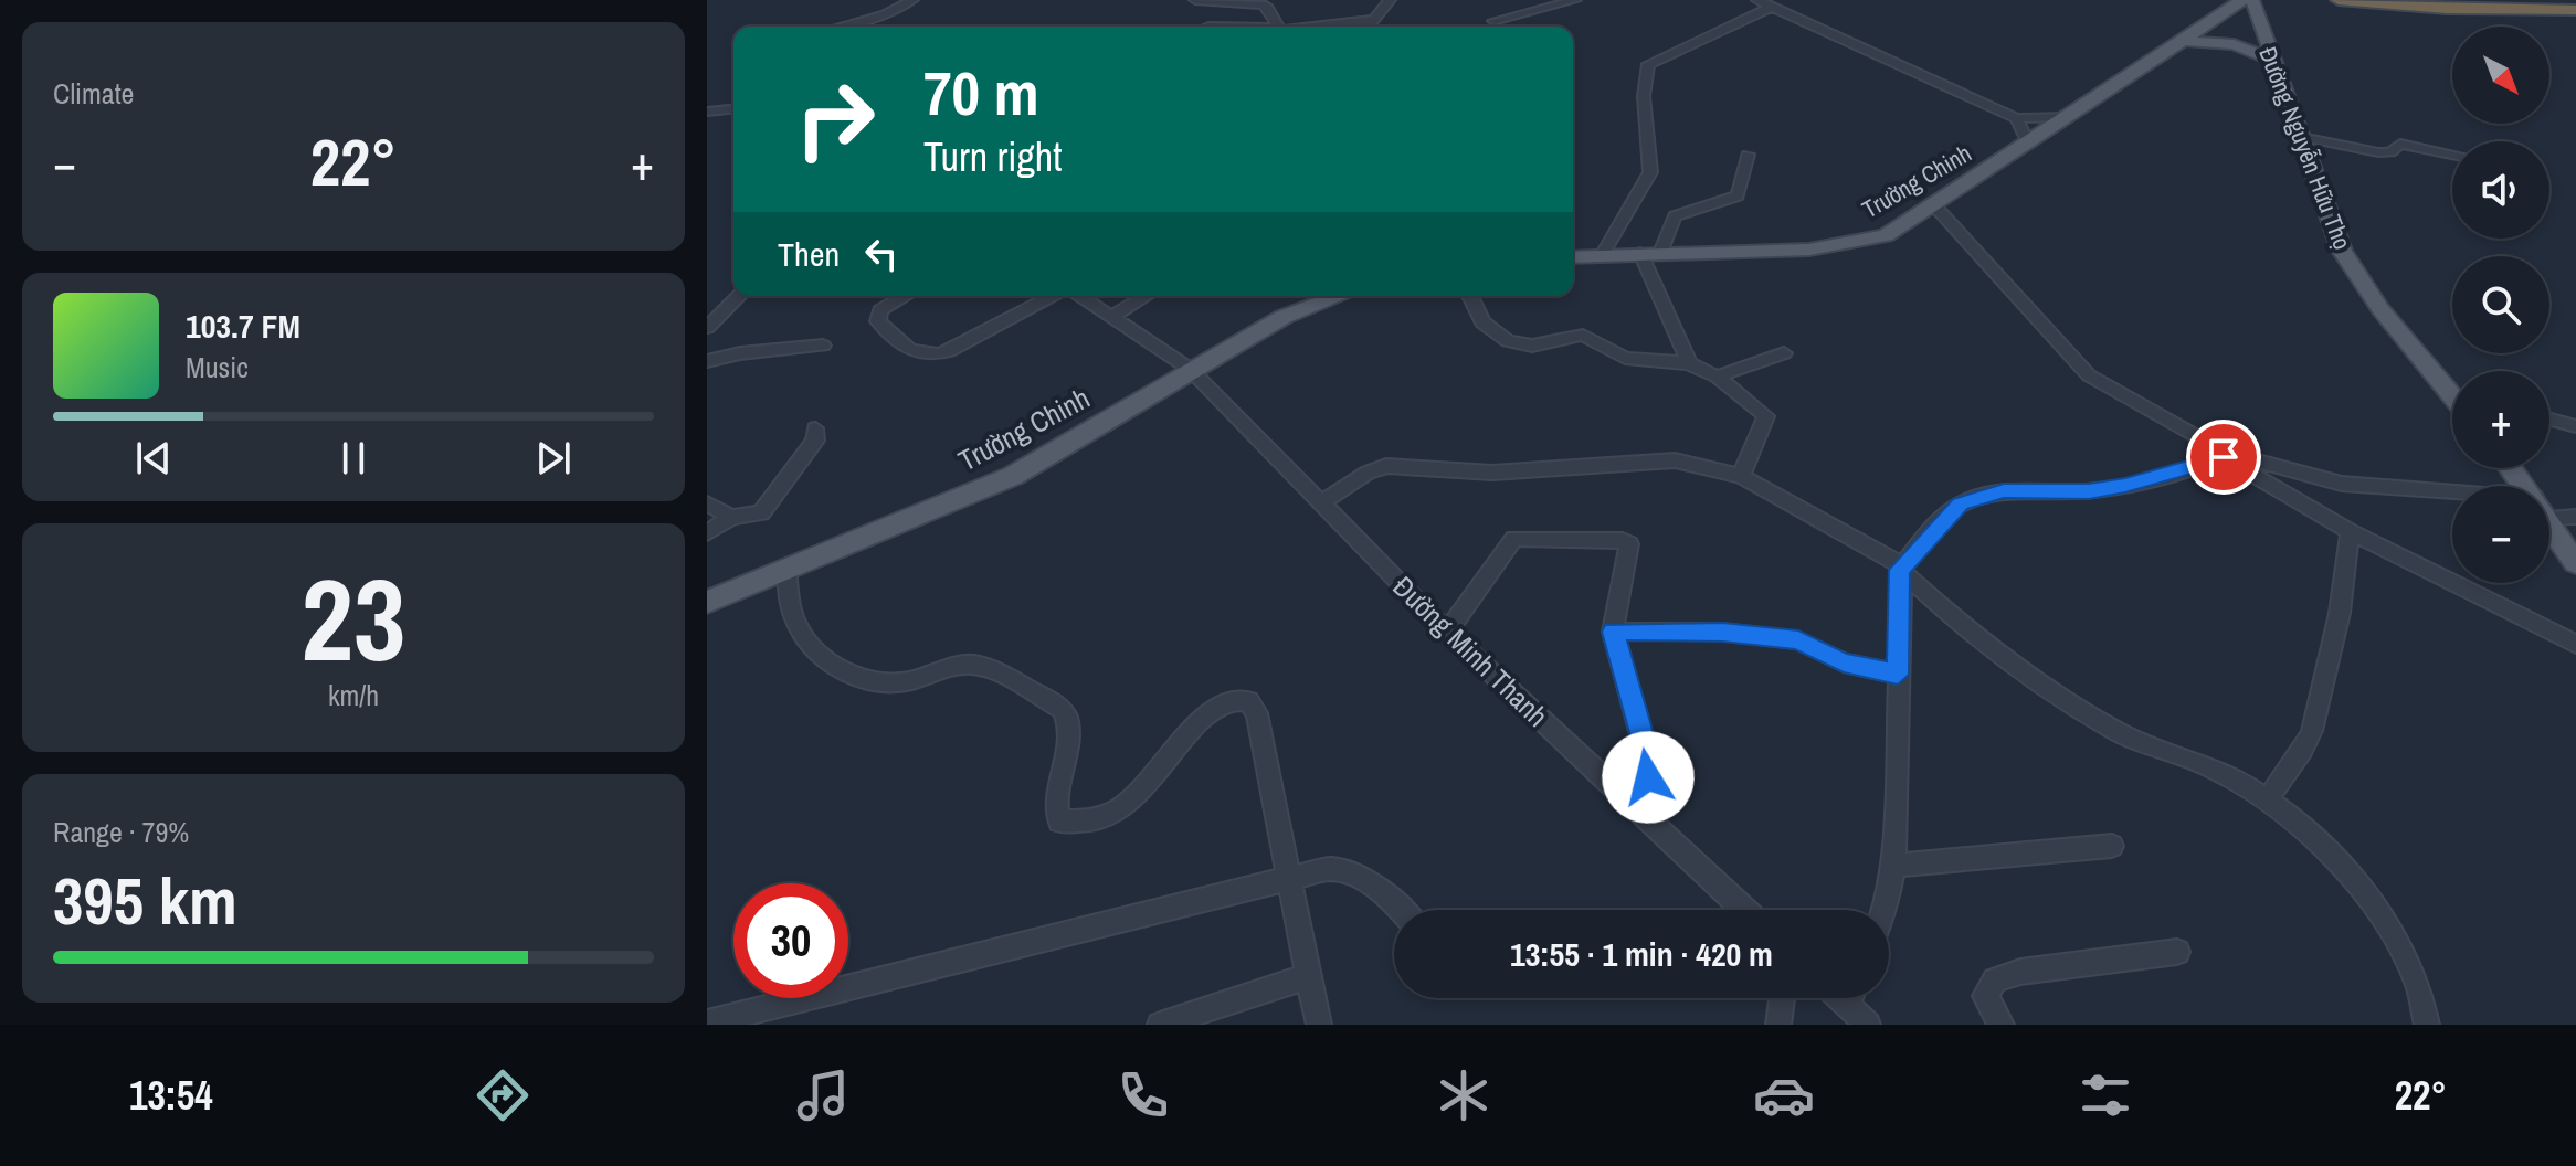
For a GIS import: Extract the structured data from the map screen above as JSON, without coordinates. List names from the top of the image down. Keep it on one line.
{"streets":{"main road":["Đường Nguyễn Hữu Thọ","Trường Chinh"],"street":["Đường Minh Thanh"]},"crossings":[["Trường Chinh","Đường Minh Thanh"]],"north":"bottom right","page":{"tile":["Climate",["23","km/h"],["Range · 79%","395 km"]],"map_buttons":["+","−"],"turn":["70 m","Turn right"],"heat":["−","22°","+"],"then":"Then","song":["103.7 FM","Music"],"limit":"30","trip":"13:55 · 1 min · 420 m","tabs":["13:54","22°"]}}
